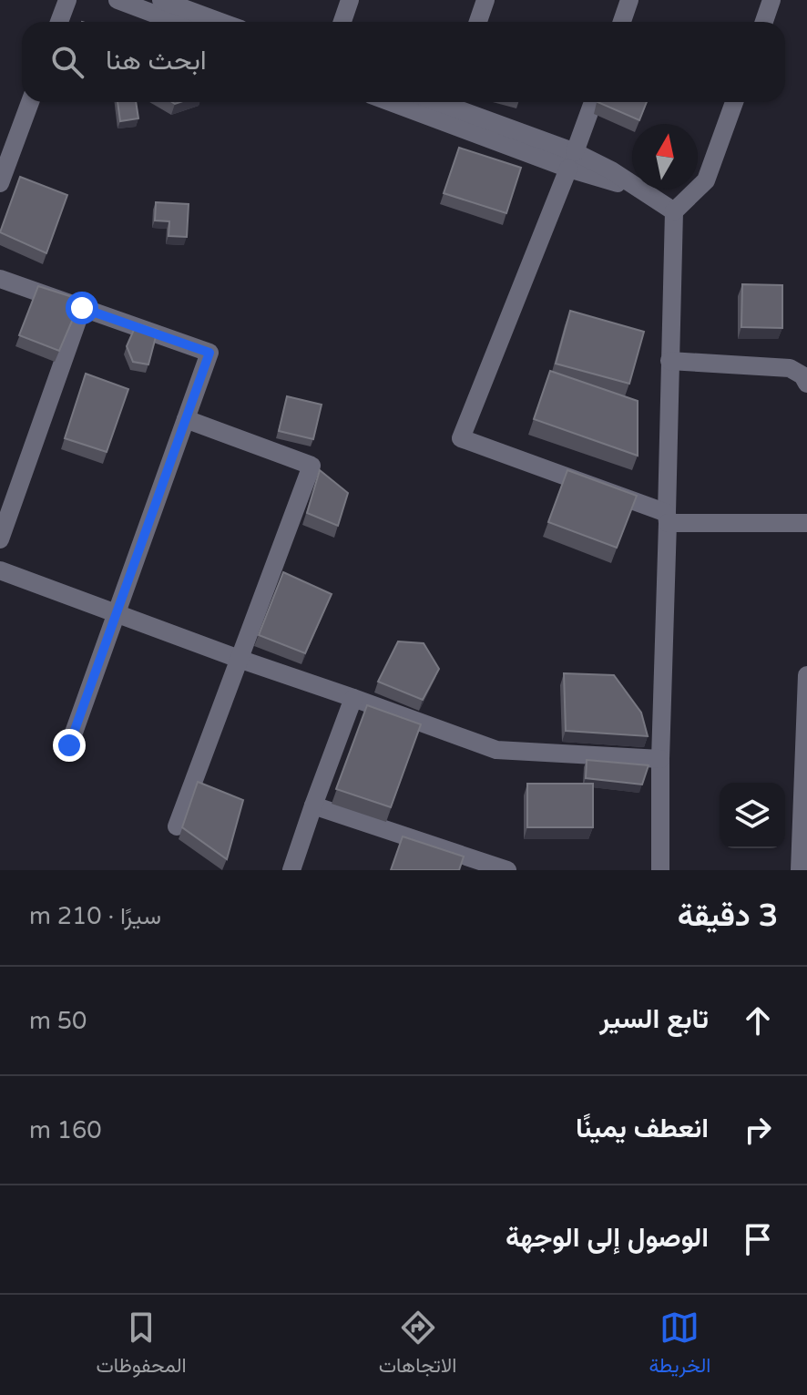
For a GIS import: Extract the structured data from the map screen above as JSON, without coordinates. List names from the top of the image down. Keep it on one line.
{"north":"top","page":{"search":"ابحث هنا","heading":["3 دقيقة","سيرًا · 210 m"],"list":[["تابع السير","50 m"],["انعطف يمينًا","160 m"],"الوصول إلى الوجهة"],"nav":["الخريطة","الاتجاهات","المحفوظات"]}}
